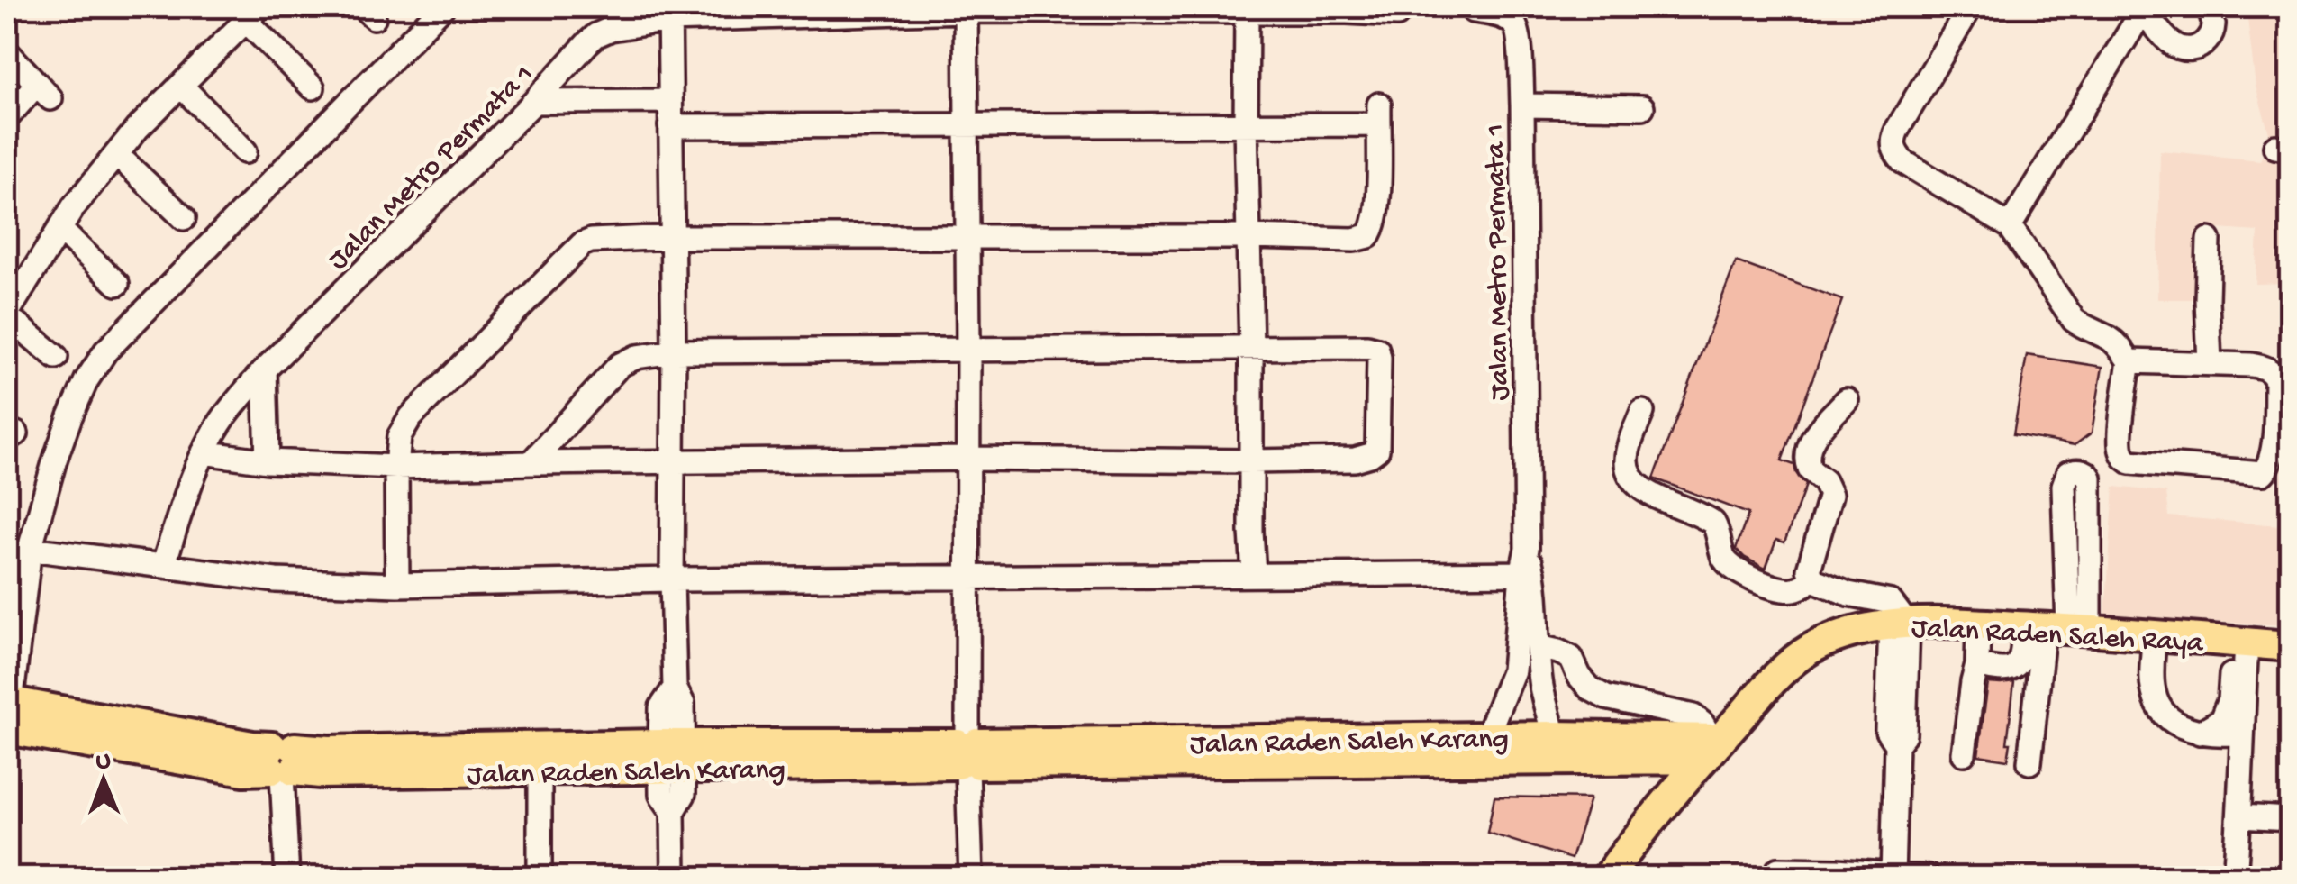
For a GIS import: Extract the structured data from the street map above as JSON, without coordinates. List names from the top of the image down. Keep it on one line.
{"streets":{"main road":["Jalan Raden Saleh Raya","Jalan Raden Saleh Karang"],"street":["Jalan Metro Permata 1"]},"crossings":[["Jalan Metro Permata 1","Jalan Raden Saleh Karang"],["Jalan Raden Saleh Raya","Jalan Raden Saleh Karang"]],"north":"top"}
